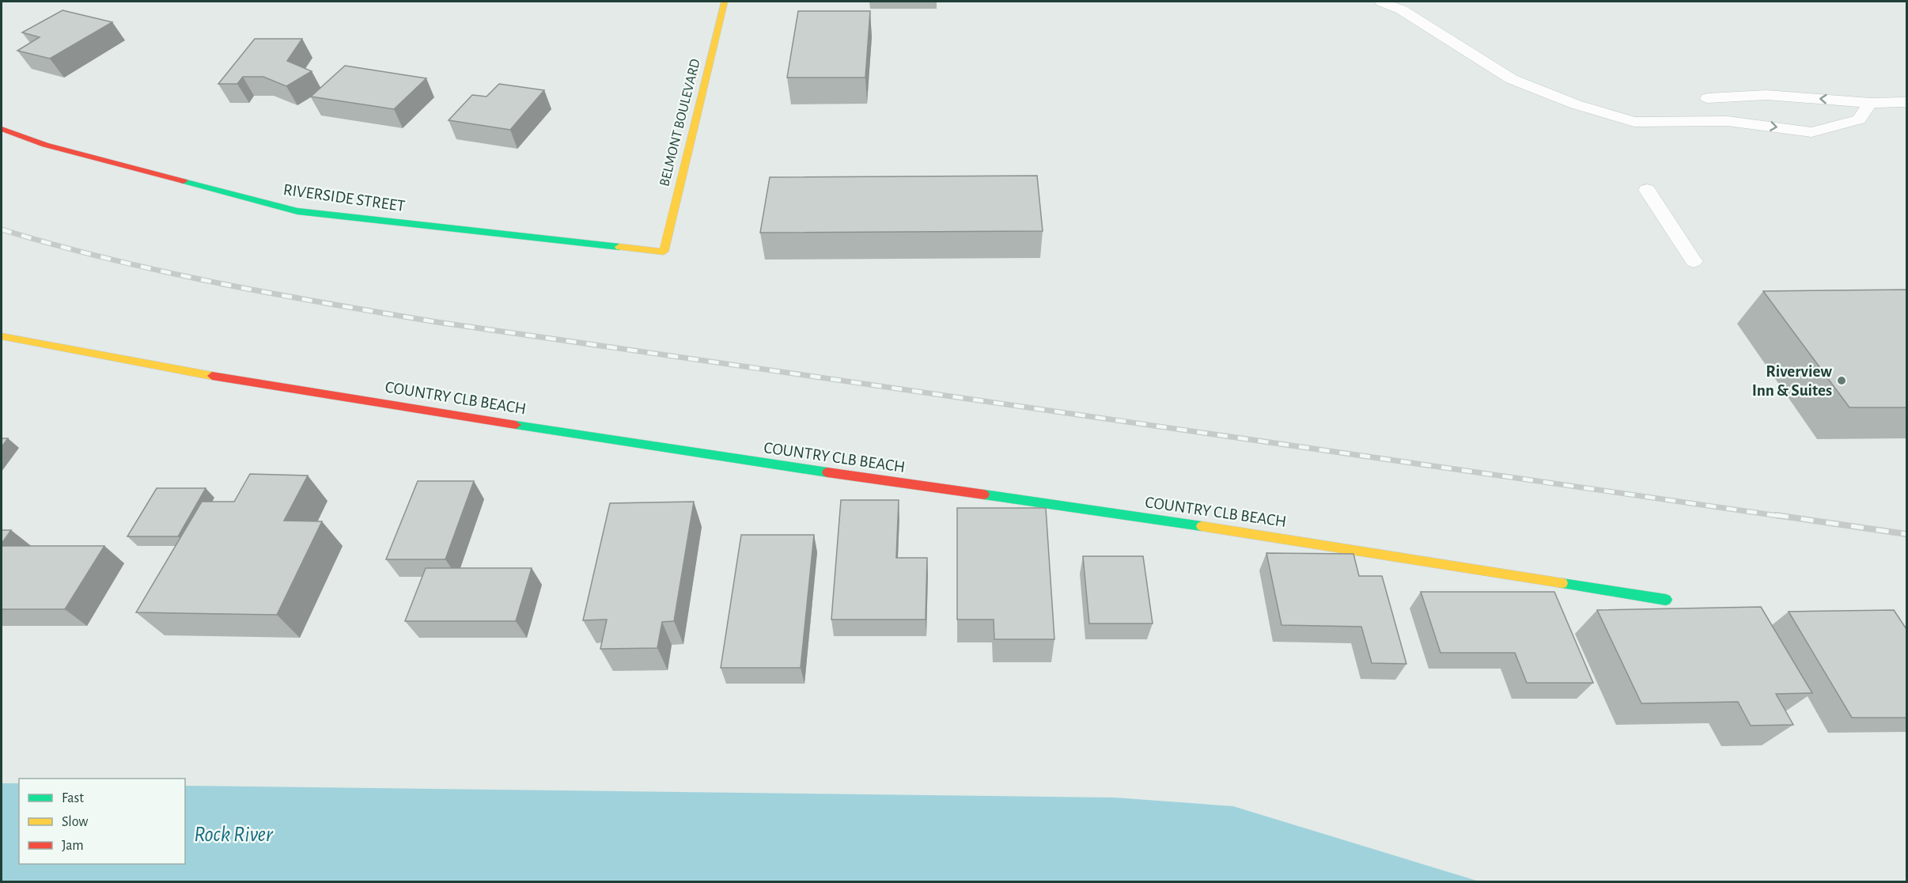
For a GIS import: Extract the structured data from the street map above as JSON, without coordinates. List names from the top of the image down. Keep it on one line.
{"streets":{"street":["BELMONT BOULEVARD","RIVERSIDE STREET","COUNTRY CLB BEACH"]},"crossings":[["BELMONT BOULEVARD","RIVERSIDE STREET"]],"water":["Rock River"],"places":["Riverview Inn & Suites"],"legend":["Fast","Slow","Jam"]}
